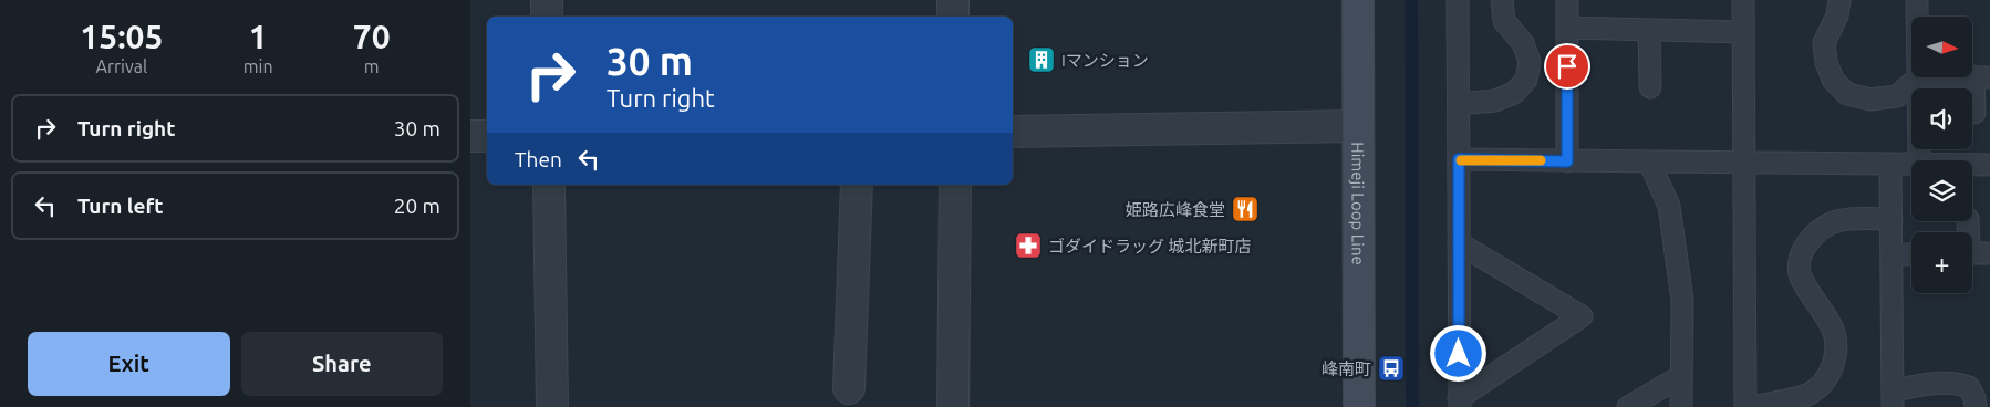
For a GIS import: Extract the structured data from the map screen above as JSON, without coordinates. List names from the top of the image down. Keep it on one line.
{"streets":{"main road":["Himeji Loop Line"]},"places":{"building":["Iマンション"],"restaurant":["姫路広峰食堂"],"pharmacy":["ゴダイドラッグ 城北新町店"],"bus stop":["峰南町"]},"north":"right","page":{"eta":["15:05","Arrival","1","min","70","m"],"map_buttons":"+","turn":["30 m","Turn right"],"list":[{"name":"Turn right","value":"30 m"},{"name":"Turn left","value":"20 m"}],"then":"Then","buttons":["Exit","Share"]}}
